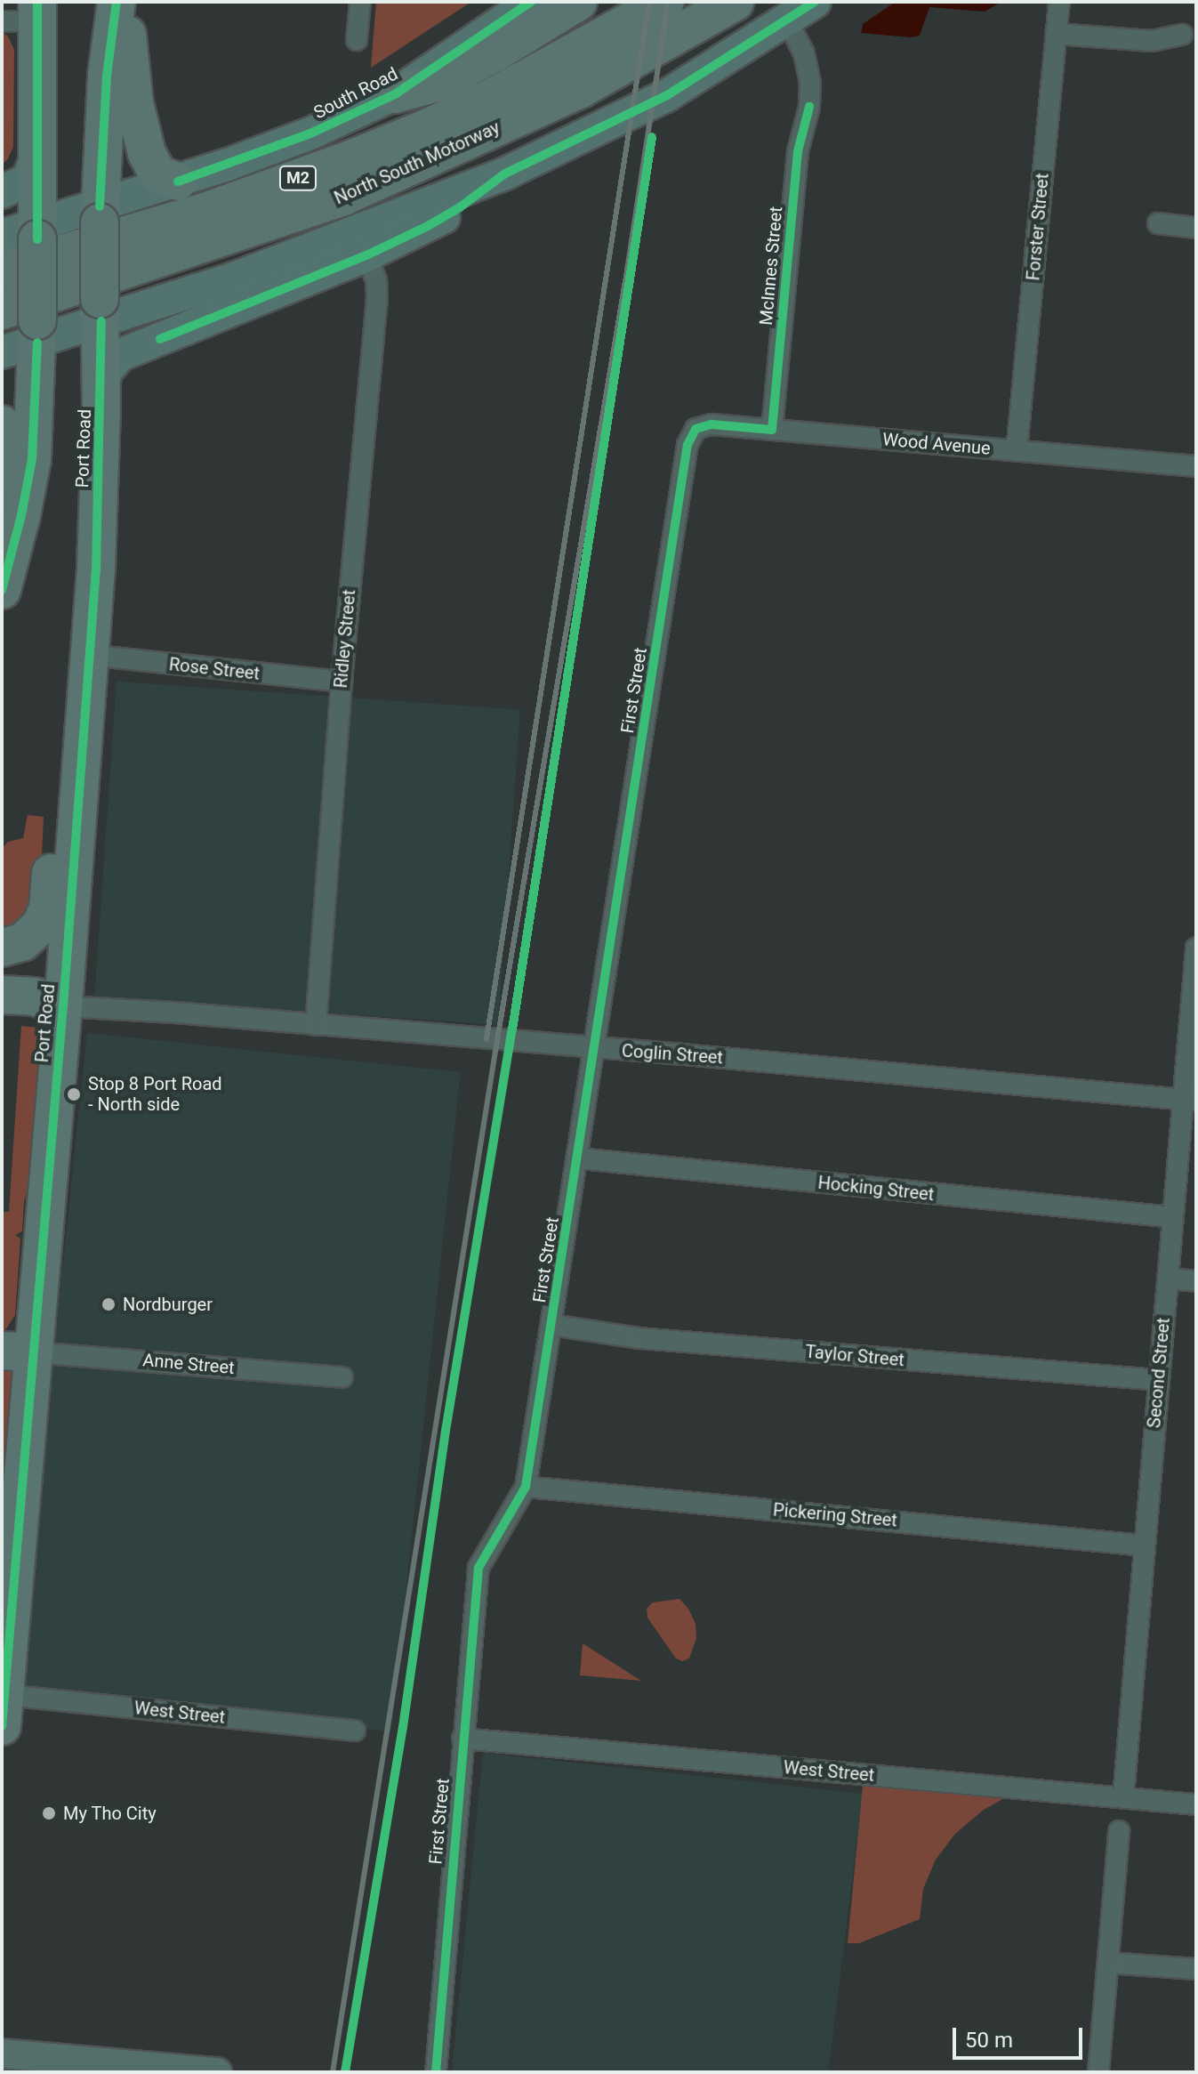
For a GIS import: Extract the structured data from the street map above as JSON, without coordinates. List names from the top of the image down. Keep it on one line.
{"streets":{"highway":["North South Motorway","M2","Port Road"],"main road":["South Road"],"street":["Forster Street","McInnes Street","Wood Avenue","Ridley Street","Rose Street","First Street","Coglin Street","Hocking Street","Taylor Street","Anne Street","Second Street","Pickering Street","West Street"]},"crossings":[["South Road","Port Road"],["Forster Street","Wood Avenue"],["McInnes Street","Wood Avenue"],["Wood Avenue","First Street"],["Port Road","Rose Street"],["Port Road","Coglin Street"],["Port Road","Anne Street"],["Port Road","West Street"],["Ridley Street","Rose Street"],["Ridley Street","Coglin Street"],["First Street","Coglin Street"],["First Street","Hocking Street"],["First Street","Taylor Street"],["First Street","Pickering Street"],["First Street","West Street"],["Coglin Street","Second Street"],["Hocking Street","Second Street"],["Taylor Street","Second Street"],["Second Street","Pickering Street"],["Second Street","West Street"]],"places":["Stop 8 Port Road - North side","Nordburger","My Tho City"],"scale_bar":"50 m"}
